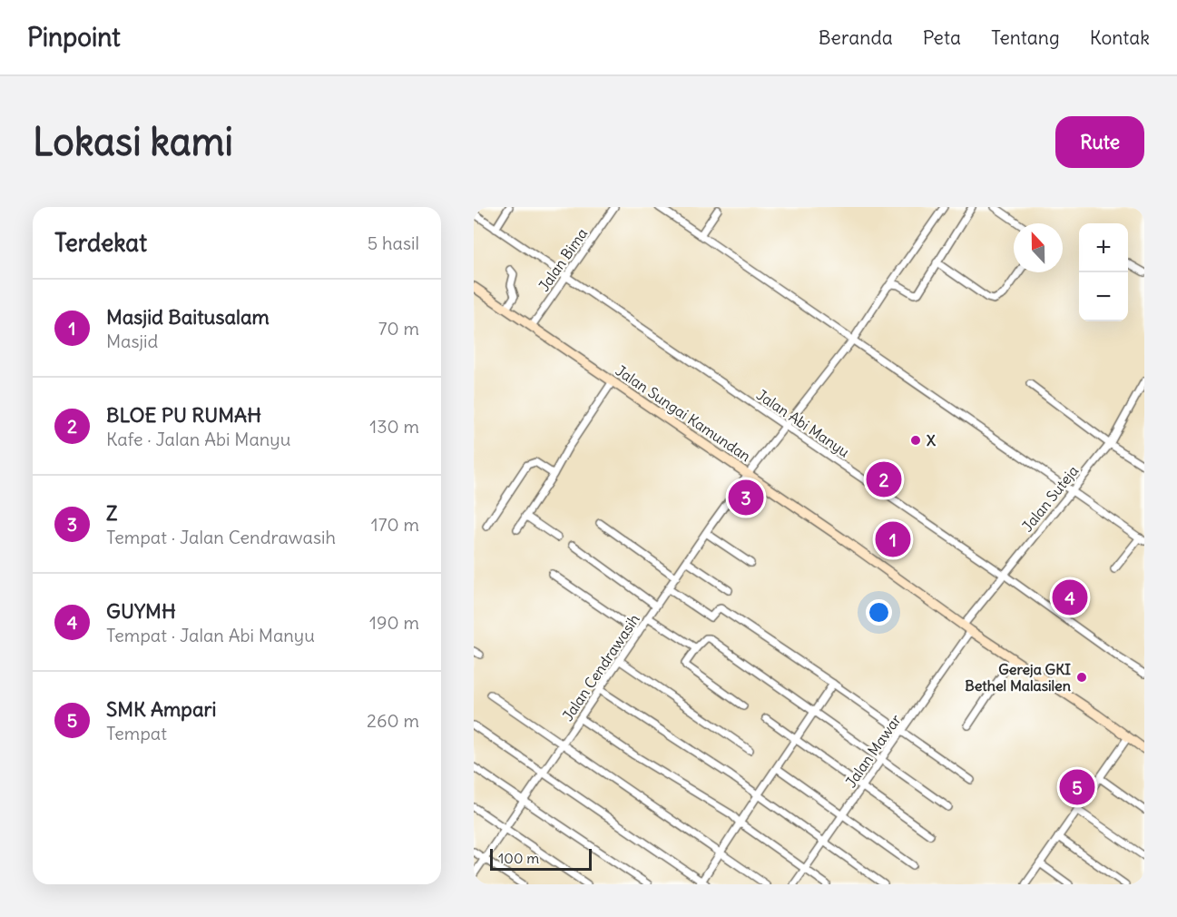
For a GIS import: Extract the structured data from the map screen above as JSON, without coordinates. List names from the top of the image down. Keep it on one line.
{"streets":{"main road":["Jalan Sungai Kamundan"],"street":["Jalan Bima","Jalan Abi Manyu","Jalan Suteja","Jalan Cendrawasih","Jalan Mawar"]},"crossings":[["Jalan Bima","Jalan Sungai Kamundan"],["Jalan Bima","Jalan Abi Manyu"],["Jalan Sungai Kamundan","Jalan Suteja"],["Jalan Sungai Kamundan","Jalan Cendrawasih"],["Jalan Sungai Kamundan","Jalan Mawar"],["Jalan Abi Manyu","Jalan Suteja"],["Jalan Abi Manyu","Jalan Cendrawasih"],["Jalan Suteja","Jalan Mawar"]],"places":["X","Gereja GKI Bethel Malasilen"],"scale_bar":"100 m","north":"top","page":{"header":"Pinpoint","nav":["Beranda","Peta","Tentang","Kontak"],"buttons":"Rute","title":"Lokasi kami","heading":["Terdekat","5 hasil"],"map_buttons":["+","−"],"list":[{"mark":"1","name":"Masjid Baitusalam","note":"Masjid","value":"70 m"},{"mark":"2","name":"BLOE PU RUMAH","note":"Kafe · Jalan Abi Manyu","value":"130 m"},{"mark":"3","name":"Z","note":"Tempat · Jalan Cendrawasih","value":"170 m"},{"mark":"4","name":"GUYMH","note":"Tempat · Jalan Abi Manyu","value":"190 m"},{"mark":"5","name":"SMK Ampari","note":"Tempat","value":"260 m"}],"pins":["2","3","1","4","5"],"scale":"100 m"}}
